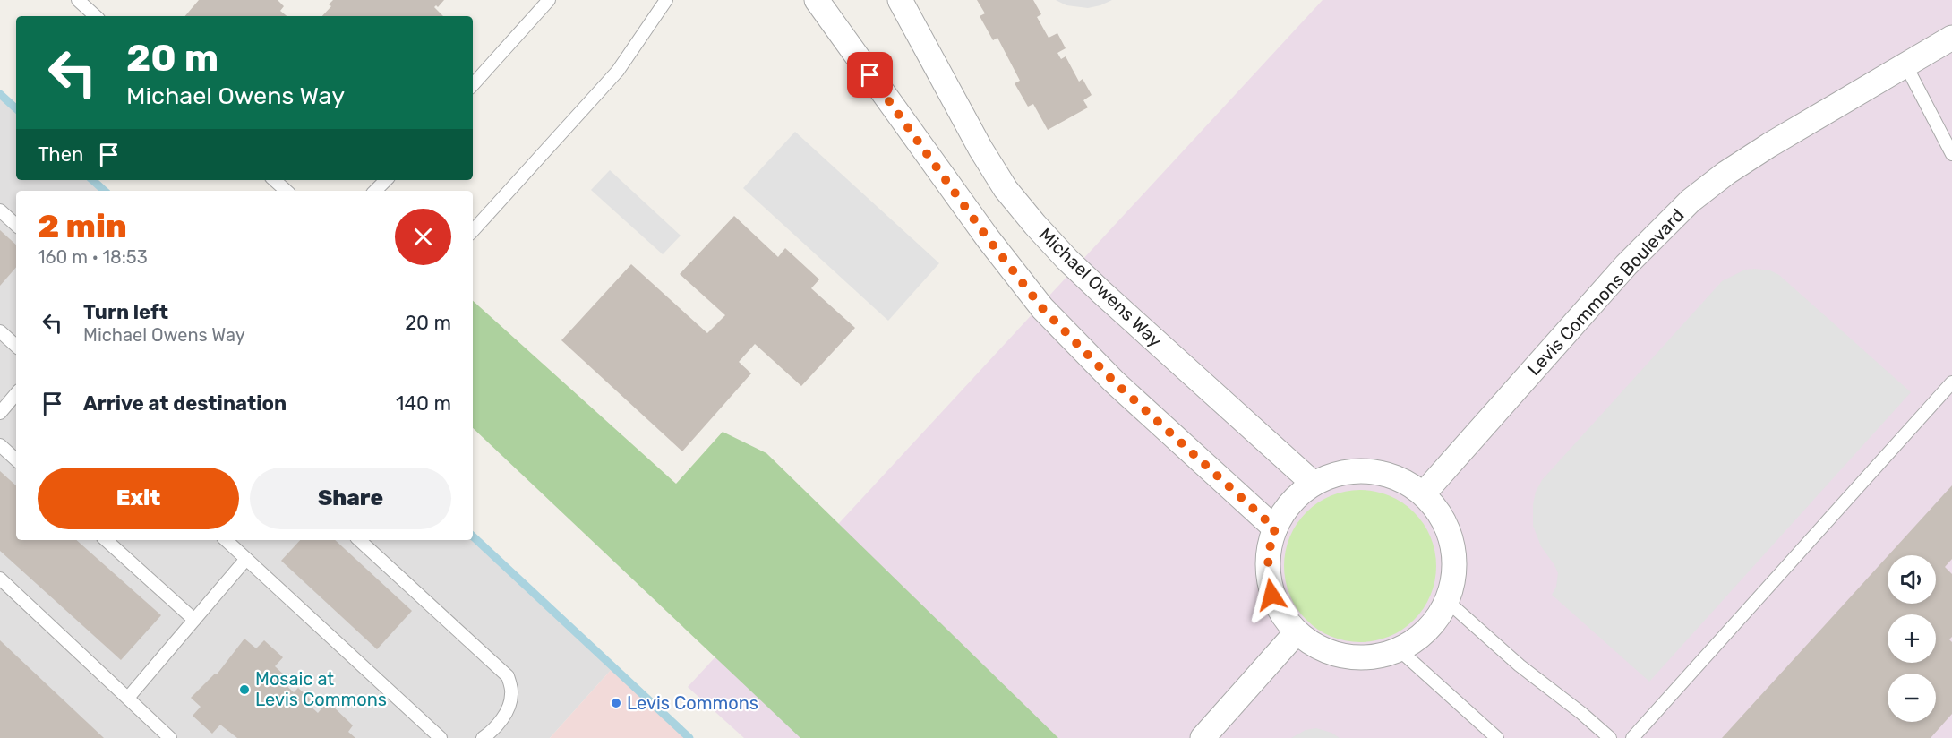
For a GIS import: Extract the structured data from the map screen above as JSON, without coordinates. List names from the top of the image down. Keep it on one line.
{"streets":{"street":["Michael Owens Way","Levis Commons Boulevard"]},"crossings":[["Michael Owens Way","Levis Commons Boulevard"]],"places":["Mosaic at Levis Commons","Levis Commons"],"page":{"turn":["20 m","Michael Owens Way"],"then":"Then","heading":["2 min","160 m · 18:53"],"list":[{"name":"Turn left","note":"Michael Owens Way","value":"20 m"},{"name":"Arrive at destination","value":"140 m"}],"buttons":["Exit","Share"],"map_buttons":["+","−"]}}
